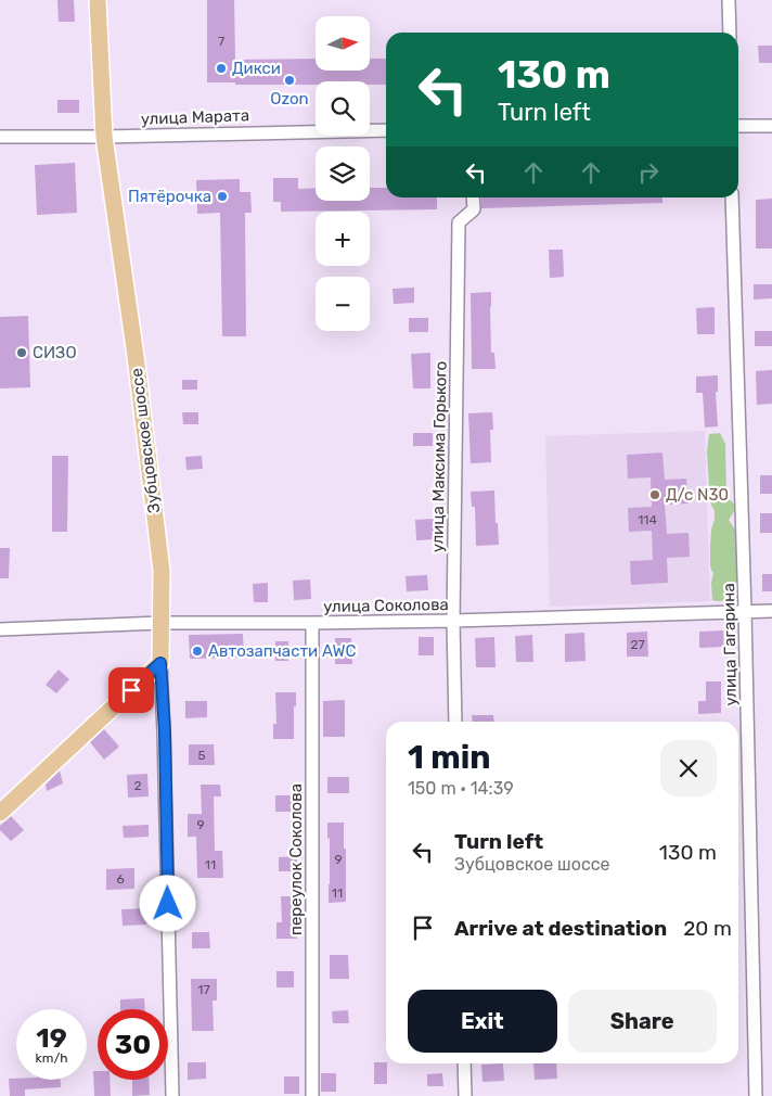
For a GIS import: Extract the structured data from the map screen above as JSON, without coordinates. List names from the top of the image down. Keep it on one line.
{"streets":{"main road":["Зубцовское шоссе"],"street":["улица Марата","улица Максима Горького","улица Соколова","улица Гагарина","переулок Соколова"]},"crossings":[["улица Марата","Зубцовское шоссе"],["Зубцовское шоссе","улица Соколова"],["улица Максима Горького","улица Соколова"],["улица Соколова","улица Гагарина"],["улица Соколова","переулок Соколова"]],"places":["Дикси","Ozon","Пятёрочка","СИЗО","Д/с N30","Автозапчасти AWC"],"house_numbers":["7","114","27","5","2","9","9","11","6","11","17"],"north":"right","page":{"map_buttons":["+","−"],"turn":["130 m","Turn left"],"heading":["1 min","150 m · 14:39"],"list":[{"name":"Turn left","note":"Зубцовское шоссе","value":"130 m"},{"name":"Arrive at destination","value":"20 m"}],"buttons":["Exit","Share"],"speed":"19 km/h","limit":"30"}}
